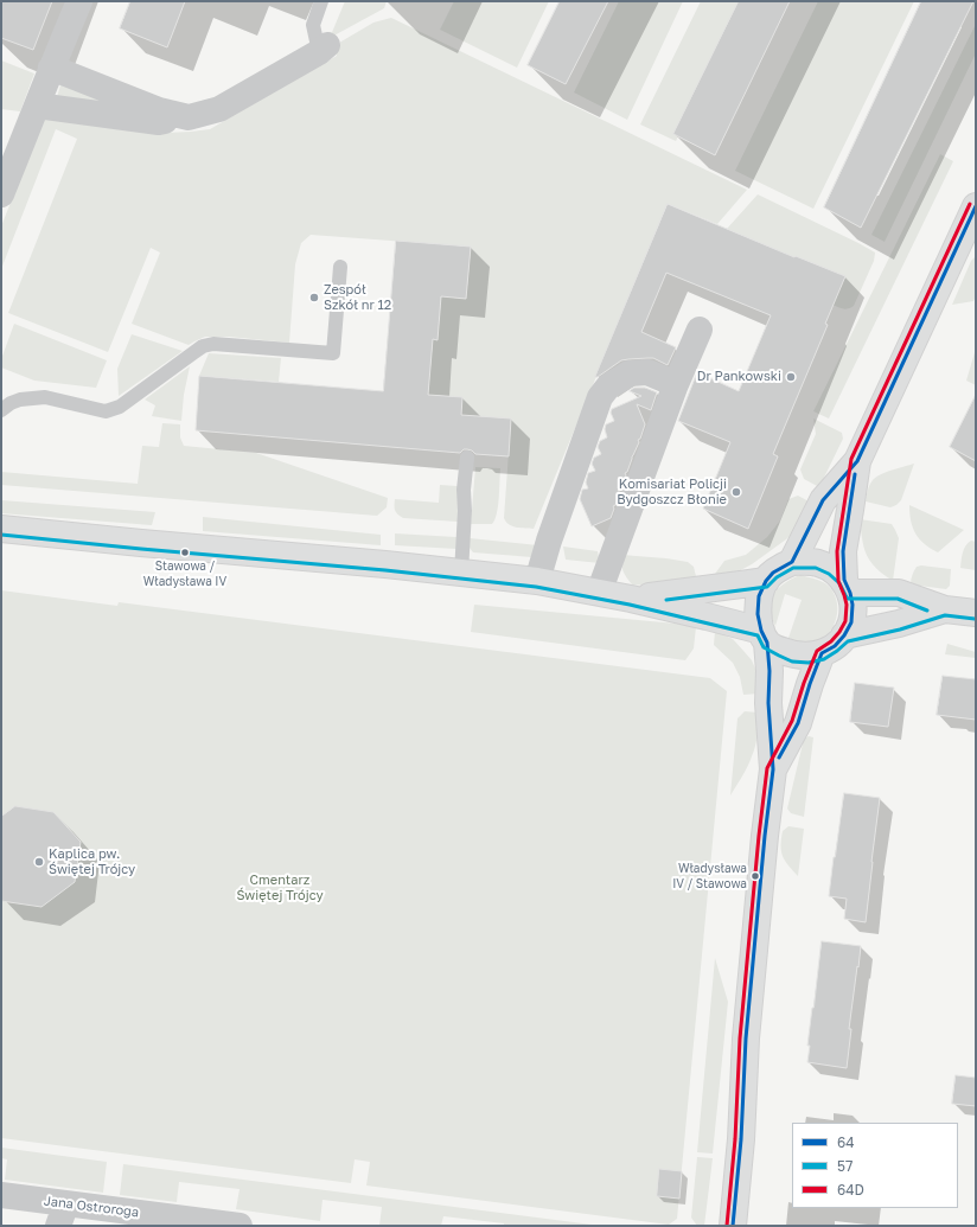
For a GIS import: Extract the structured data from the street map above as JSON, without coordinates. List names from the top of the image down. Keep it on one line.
{"streets":{"street":["Jana Ostroroga"]},"parks":["Cmentarz Świętej Trójcy"],"places":["Zespół Szkół nr 12","Dr Pankowski","Komisariat Policji Bydgoszcz Błonie","Stawowa / Władysława IV","Kaplica pw. Świętej Trójcy","Władysława IV / Stawowa"],"lines":["transit line 64D","transit line 64","transit line 57"],"legend":["64","57","64D"]}
